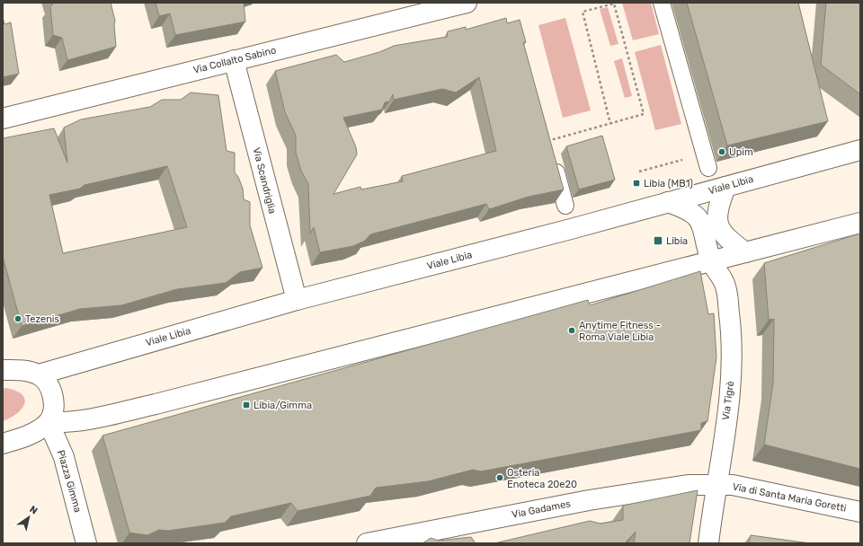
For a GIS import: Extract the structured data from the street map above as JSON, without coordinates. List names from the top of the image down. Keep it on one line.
{"streets":{"street":["Via Collalto Sabino","Via Scandriglia","Viale Libia","Via Tigrè","Piazza Gimma","Via di Santa Maria Goretti","Via Gadames"]},"crossings":[["Via Collalto Sabino","Via Scandriglia"],["Via Scandriglia","Viale Libia"],["Via Tigrè","Via di Santa Maria Goretti"],["Via Tigrè","Via Gadames"],["Via di Santa Maria Goretti","Via Gadames"]],"places":{"other":["Upim","Tezenis","Anytime Fitness - Roma Viale Libia","Osteria Enoteca 20e20"],"transit":["Libia (MB1)","Libia","Libia/Gimma"]},"north":"top right"}
